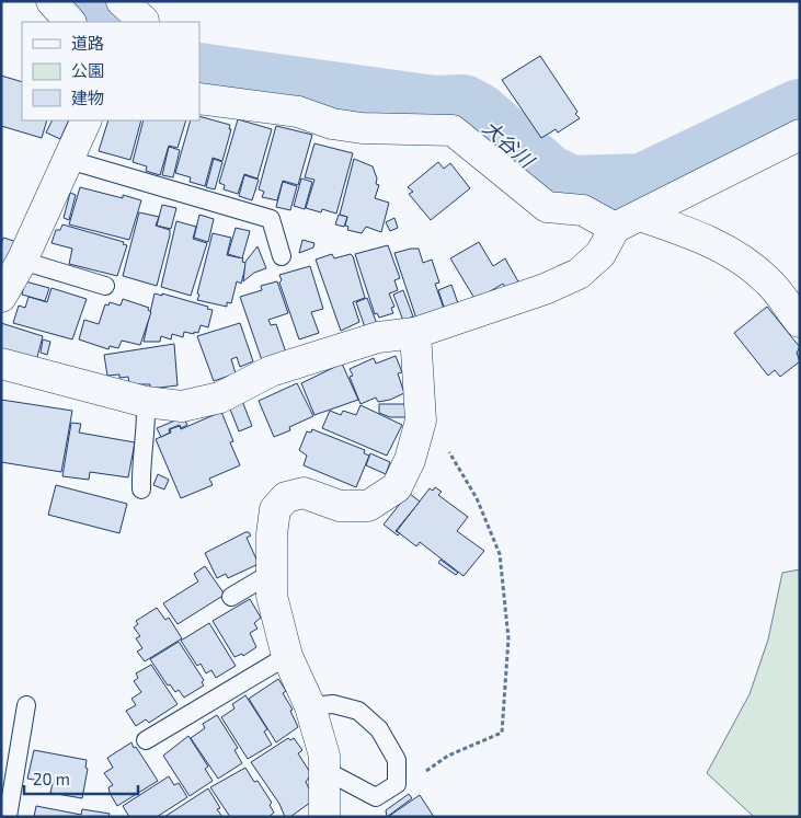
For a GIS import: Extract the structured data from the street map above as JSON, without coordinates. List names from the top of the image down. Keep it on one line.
{"water":["大谷川"],"legend":["道路","公園","建物"],"scale_bar":"20 m"}
